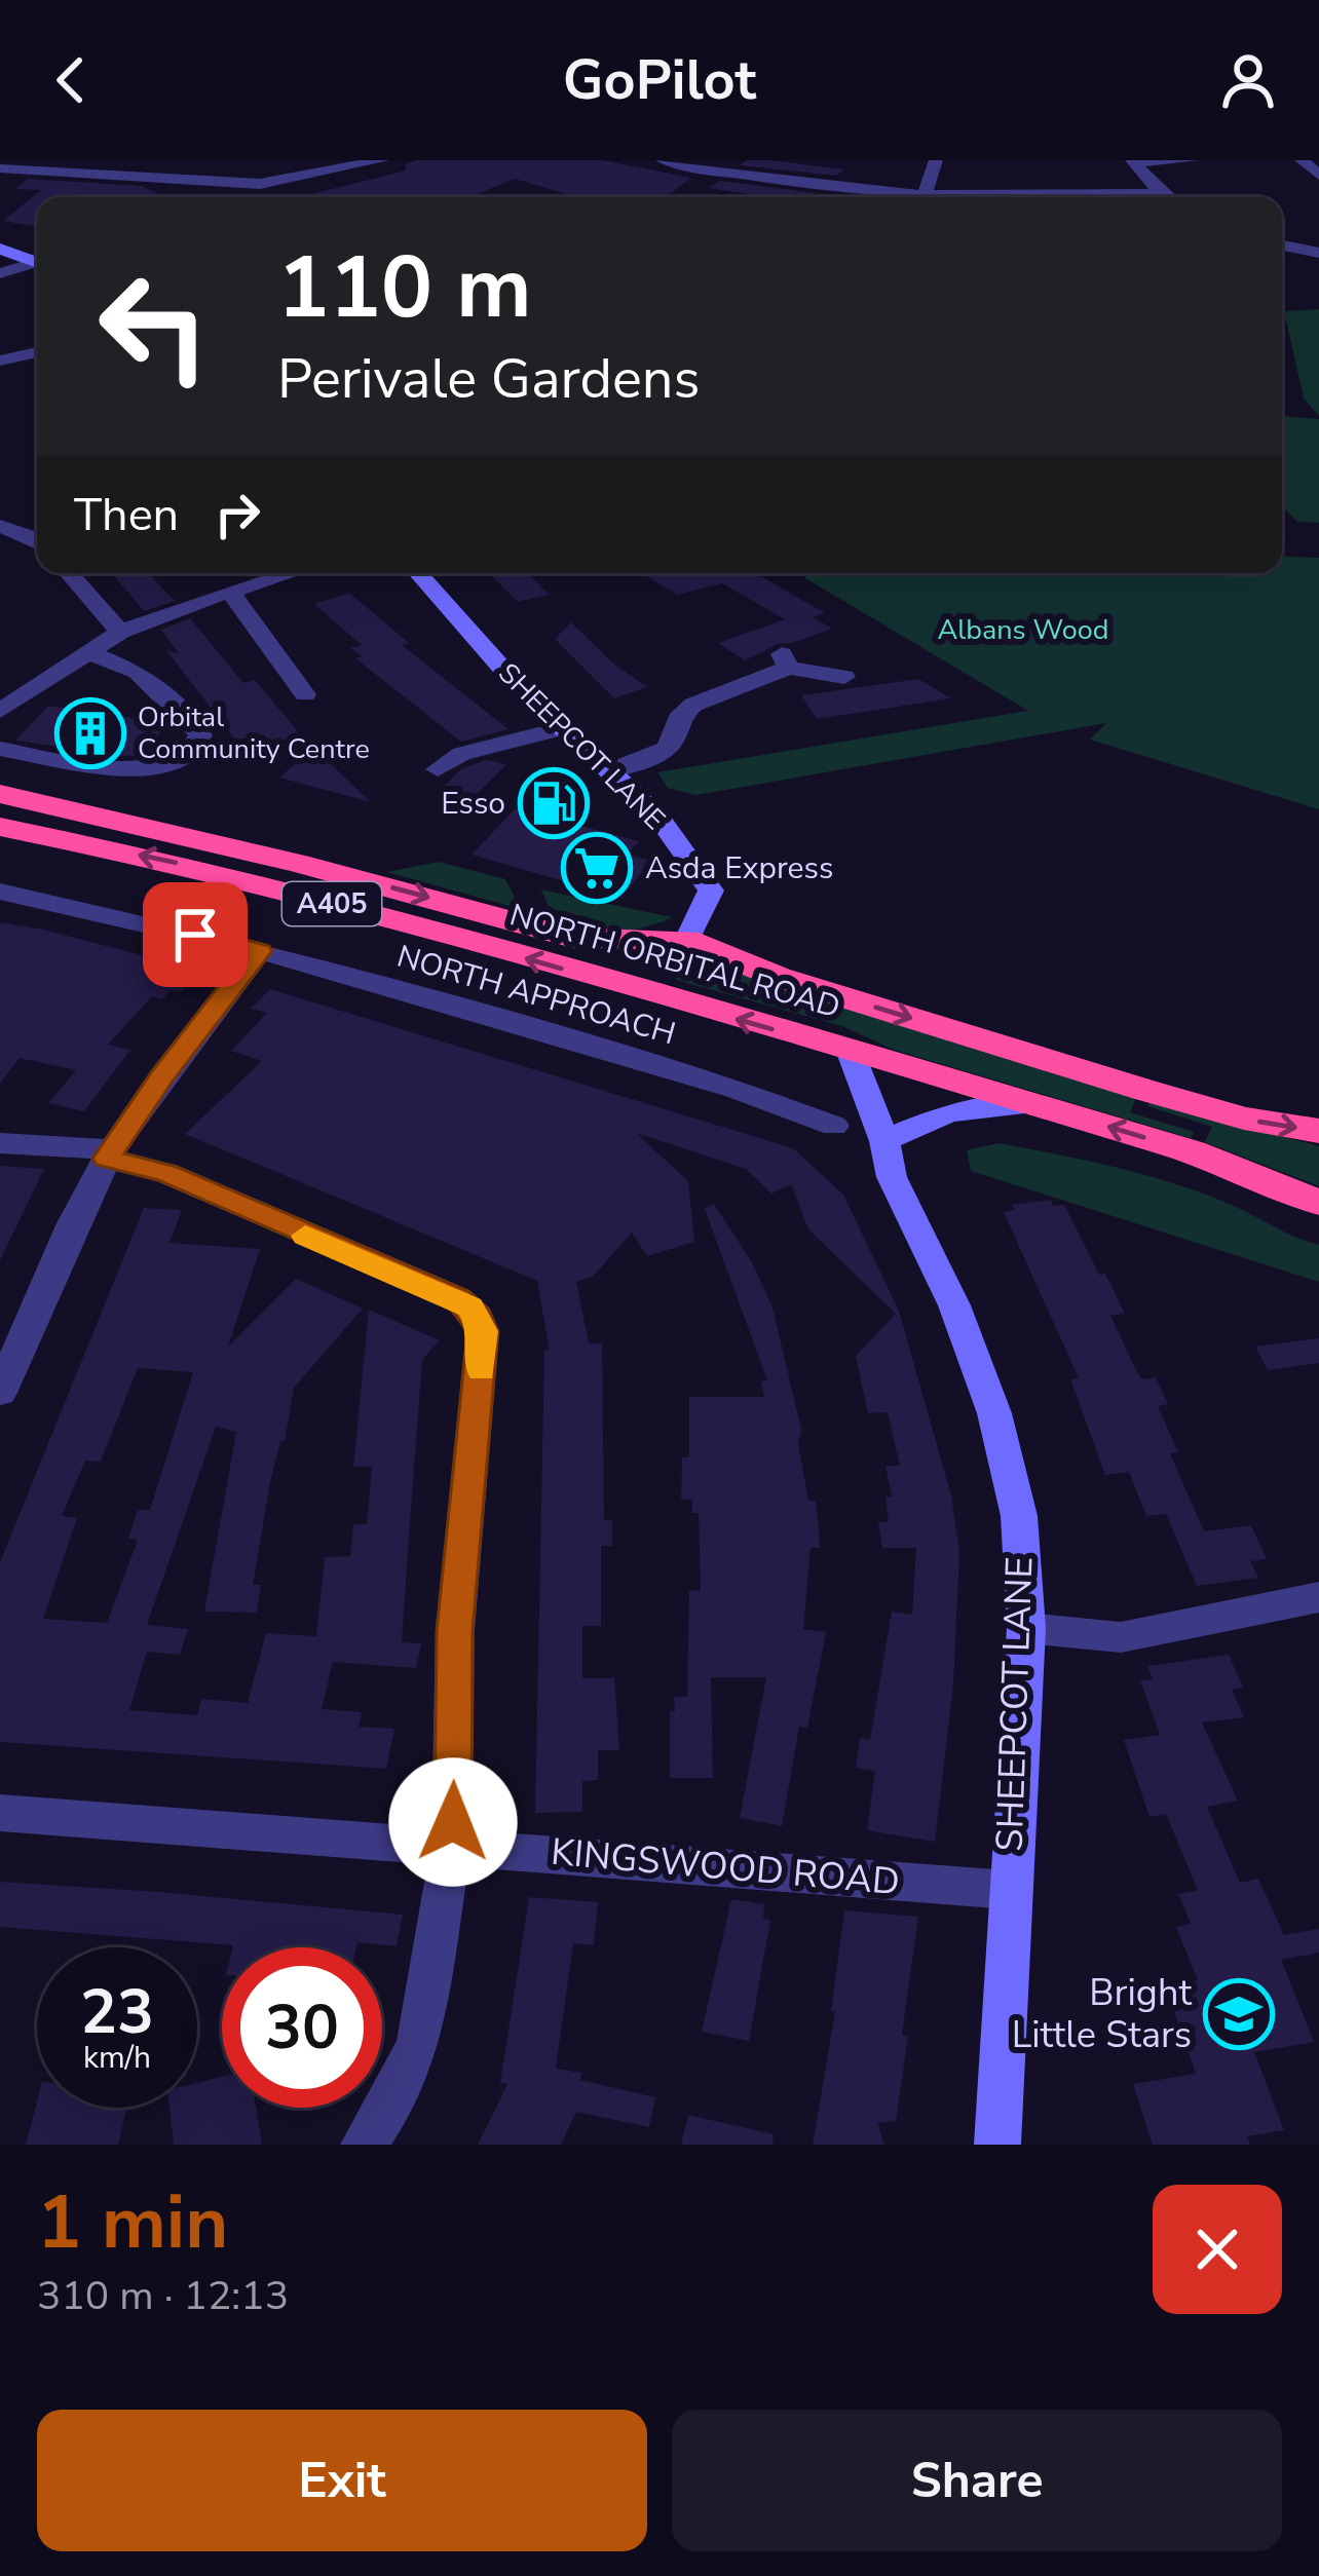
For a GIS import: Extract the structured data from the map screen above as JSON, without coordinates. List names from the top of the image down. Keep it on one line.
{"streets":{"highway":["A405","NORTH ORBITAL ROAD"],"street":["SHEEPCOT LANE","NORTH APPROACH","KINGSWOOD ROAD"]},"crossings":[["SHEEPCOT LANE","NORTH ORBITAL ROAD"],["SHEEPCOT LANE","KINGSWOOD ROAD"]],"parks":["Albans Wood"],"places":{"building":["Orbital Community Centre"],"fuel station":["Esso"],"supermarket":["Asda Express"],"school or university":["Bright Little Stars"]},"page":{"header":"GoPilot","turn":["110 m","Perivale Gardens"],"then":"Then","speed":"23 km/h","limit":"30","heading":["1 min","310 m · 12:13"],"buttons":["Exit","Share"]}}
